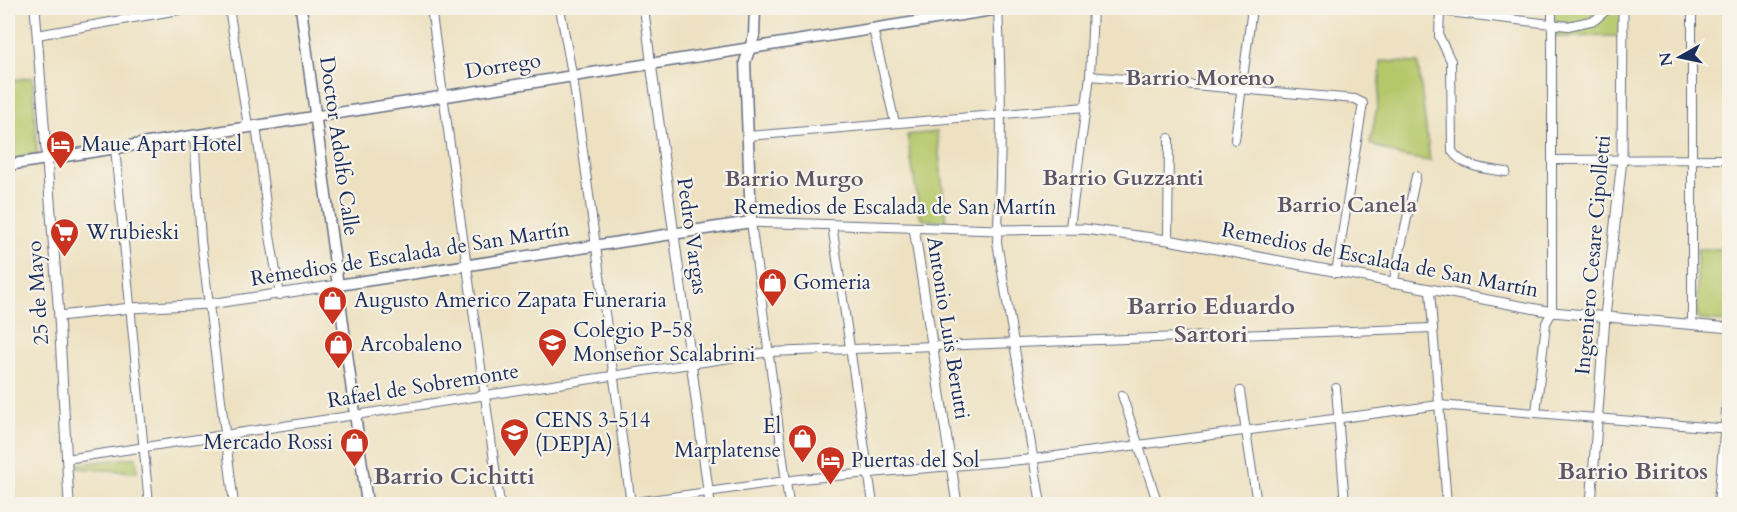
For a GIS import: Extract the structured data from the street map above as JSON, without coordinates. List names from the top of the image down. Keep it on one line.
{"streets":{"main road":["Dorrego","Doctor Adolfo Calle","Remedios de Escalada de San Martín"],"street":["Pedro Vargas","Ingeniero Cesare Cipolletti","25 de Mayo","Antonio Luis Berutti","Rafael de Sobremonte"]},"crossings":[["Dorrego","Doctor Adolfo Calle"],["Dorrego","Pedro Vargas"],["Dorrego","25 de Mayo"],["Doctor Adolfo Calle","Remedios de Escalada de San Martín"],["Doctor Adolfo Calle","Rafael de Sobremonte"],["Remedios de Escalada de San Martín","Pedro Vargas"],["Remedios de Escalada de San Martín","Ingeniero Cesare Cipolletti"],["Remedios de Escalada de San Martín","25 de Mayo"],["Remedios de Escalada de San Martín","Antonio Luis Berutti"],["Pedro Vargas","Rafael de Sobremonte"],["25 de Mayo","Rafael de Sobremonte"],["Antonio Luis Berutti","Rafael de Sobremonte"]],"districts":["Barrio Moreno","Barrio Guzzanti","Barrio Murgo","Barrio Canela","Barrio Eduardo Sartori","Barrio Biritos","Barrio Cichitti"],"places":{"hotel":["Maue Apart Hotel","Puertas del Sol"],"supermarket":["Wrubieski"],"shop":["Gomeria","Augusto Americo Zapata Funeraria","Arcobaleno","El Marplatense","Mercado Rossi"],"school or university":["Colegio P-58 Monseñor Scalabrini","CENS 3-514 (DEPJA)"]},"north":"left"}
